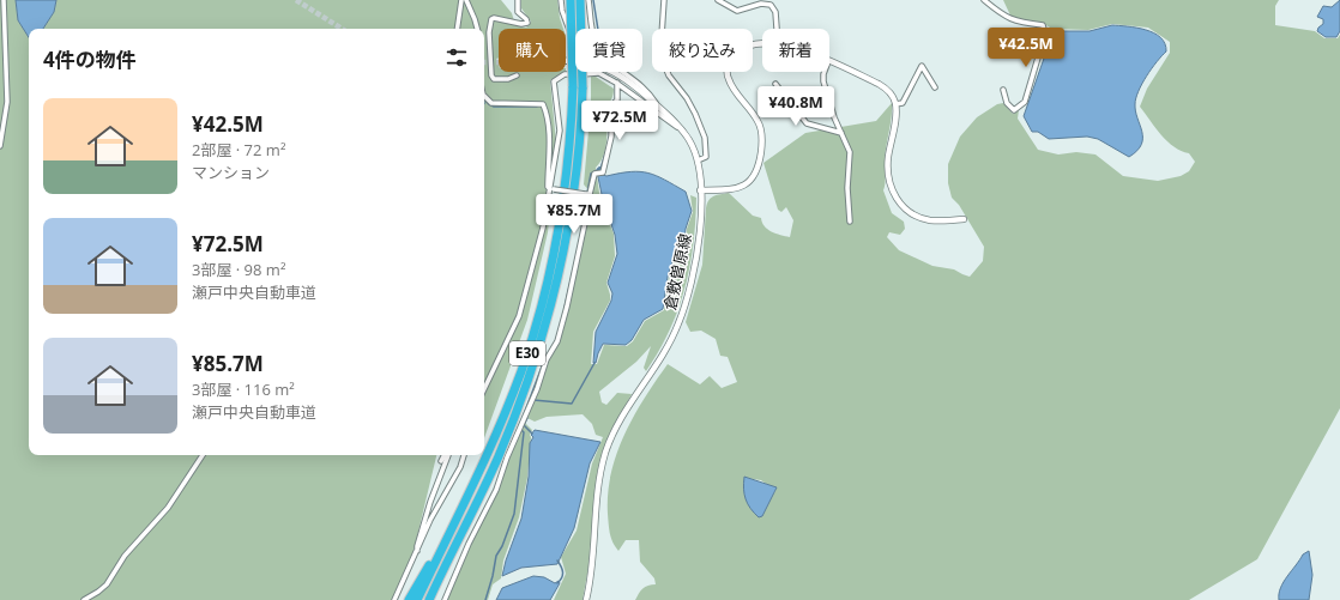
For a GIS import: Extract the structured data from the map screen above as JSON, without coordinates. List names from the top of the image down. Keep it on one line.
{"streets":{"highway":["E30"],"street":["倉敷曽原線"]},"page":{"price":["¥42.5M","¥40.8M","¥72.5M","¥85.7M"],"chip":["購入","賃貸","絞り込み","新着"],"heading":"4件の物件","list":[{"name":"¥42.5M","note":"2部屋 · 72 m² · マンション"},{"name":"¥72.5M","note":"3部屋 · 98 m² · 瀬戸中央自動車道"},{"name":"¥85.7M","note":"3部屋 · 116 m² · 瀬戸中央自動車道"}]}}
